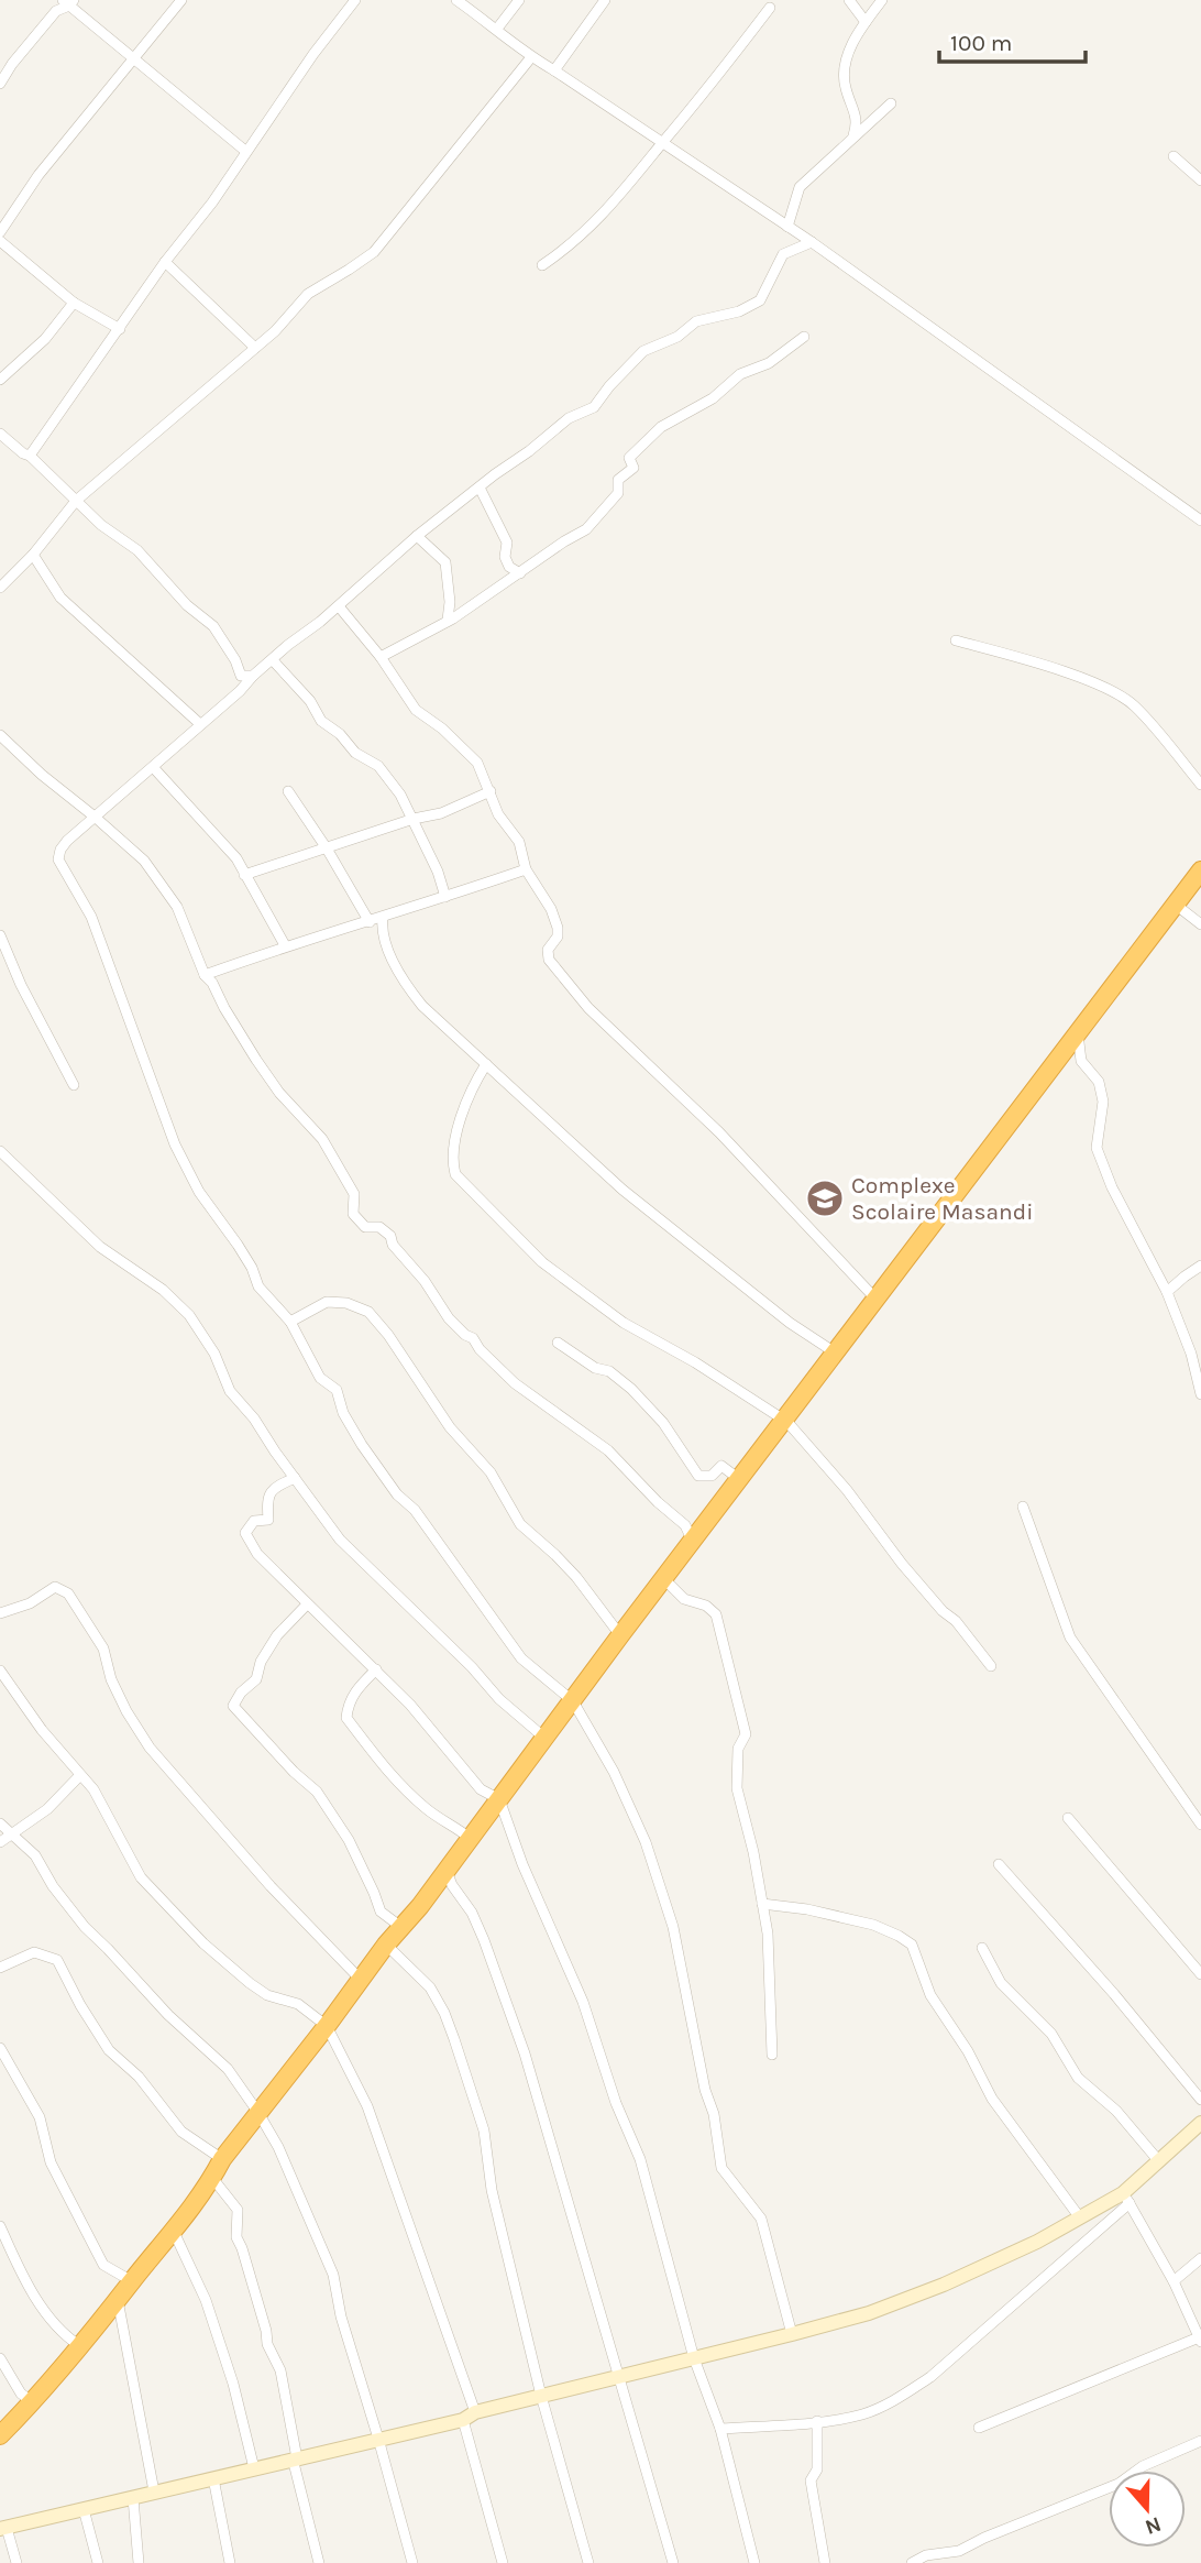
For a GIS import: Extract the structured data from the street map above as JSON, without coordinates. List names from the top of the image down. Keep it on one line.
{"places":{"school or university":["Complexe Scolaire Masandi"]},"scale_bar":"100 m","north":"bottom"}
